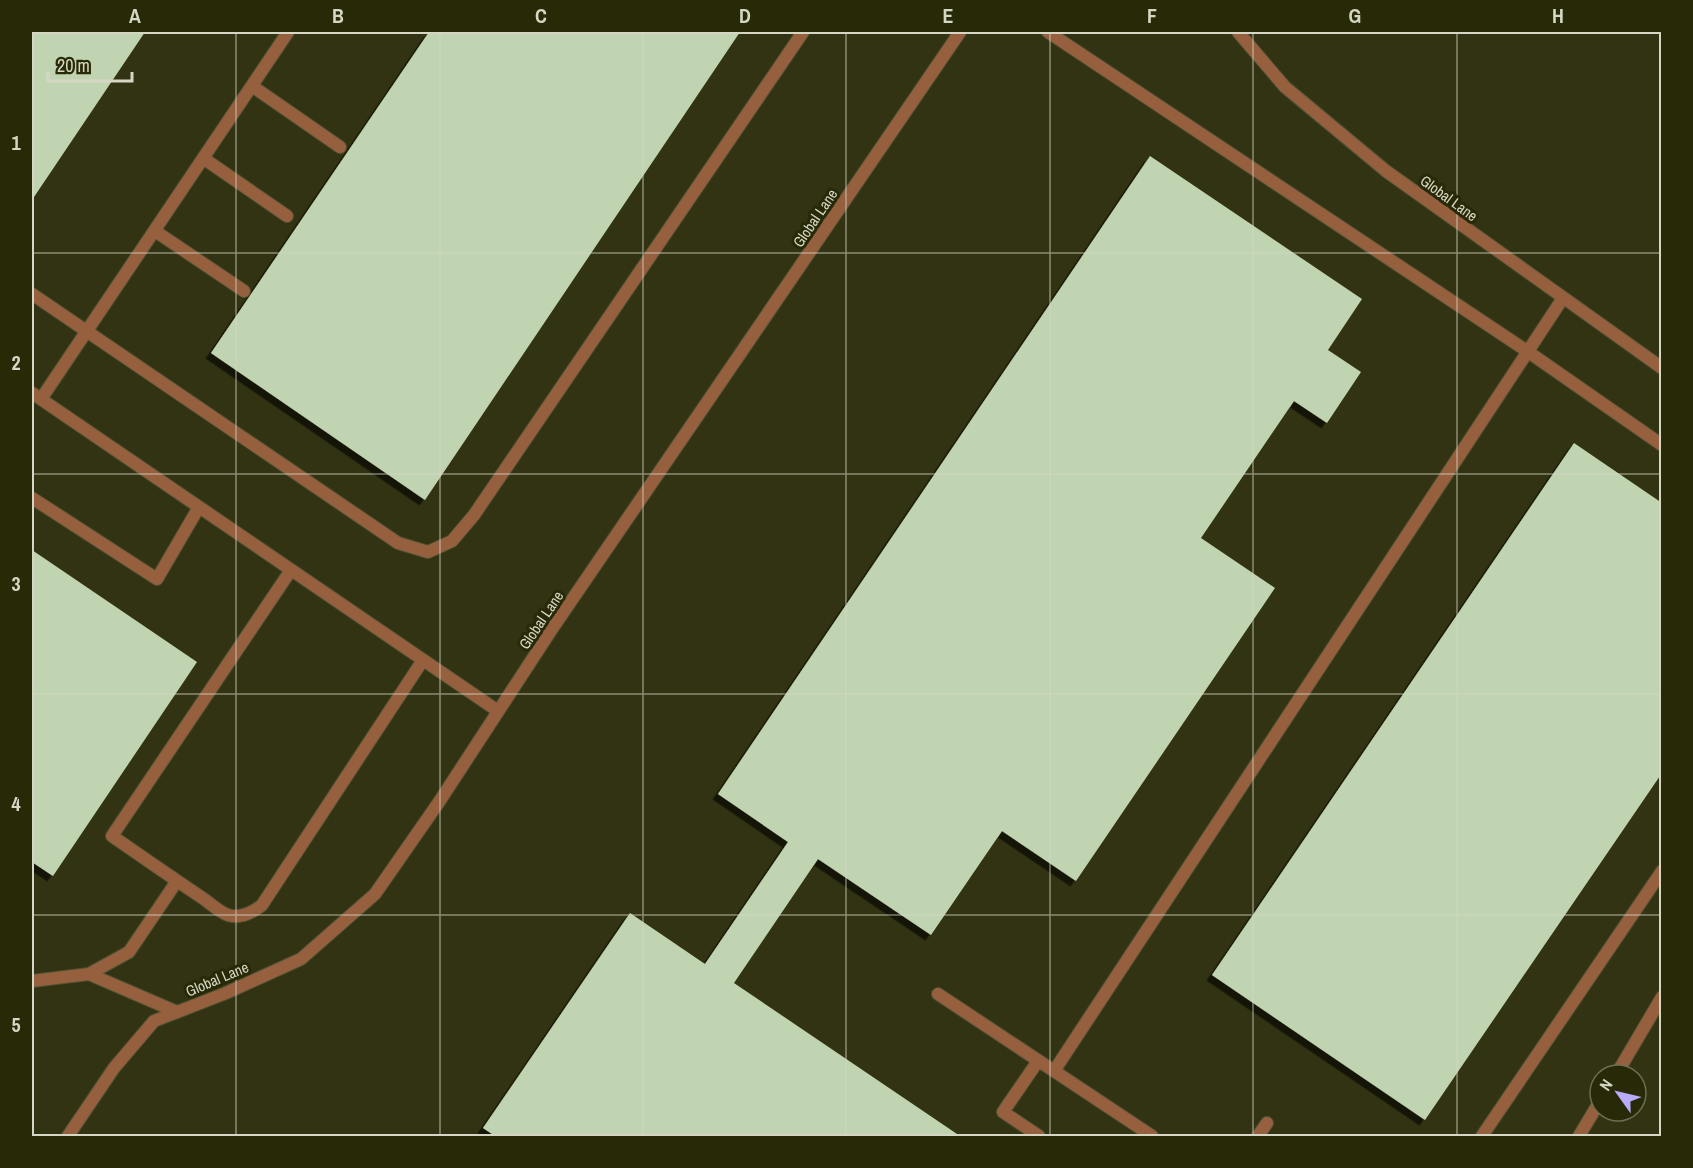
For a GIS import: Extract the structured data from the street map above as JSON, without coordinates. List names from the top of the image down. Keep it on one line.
{"streets":{"street":["Global Lane"]},"scale_bar":"20 m","north":"top left","grid":{"columns":["A","B","C","D","E","F","G","H"],"rows":["1","2","3","4","5"]}}
